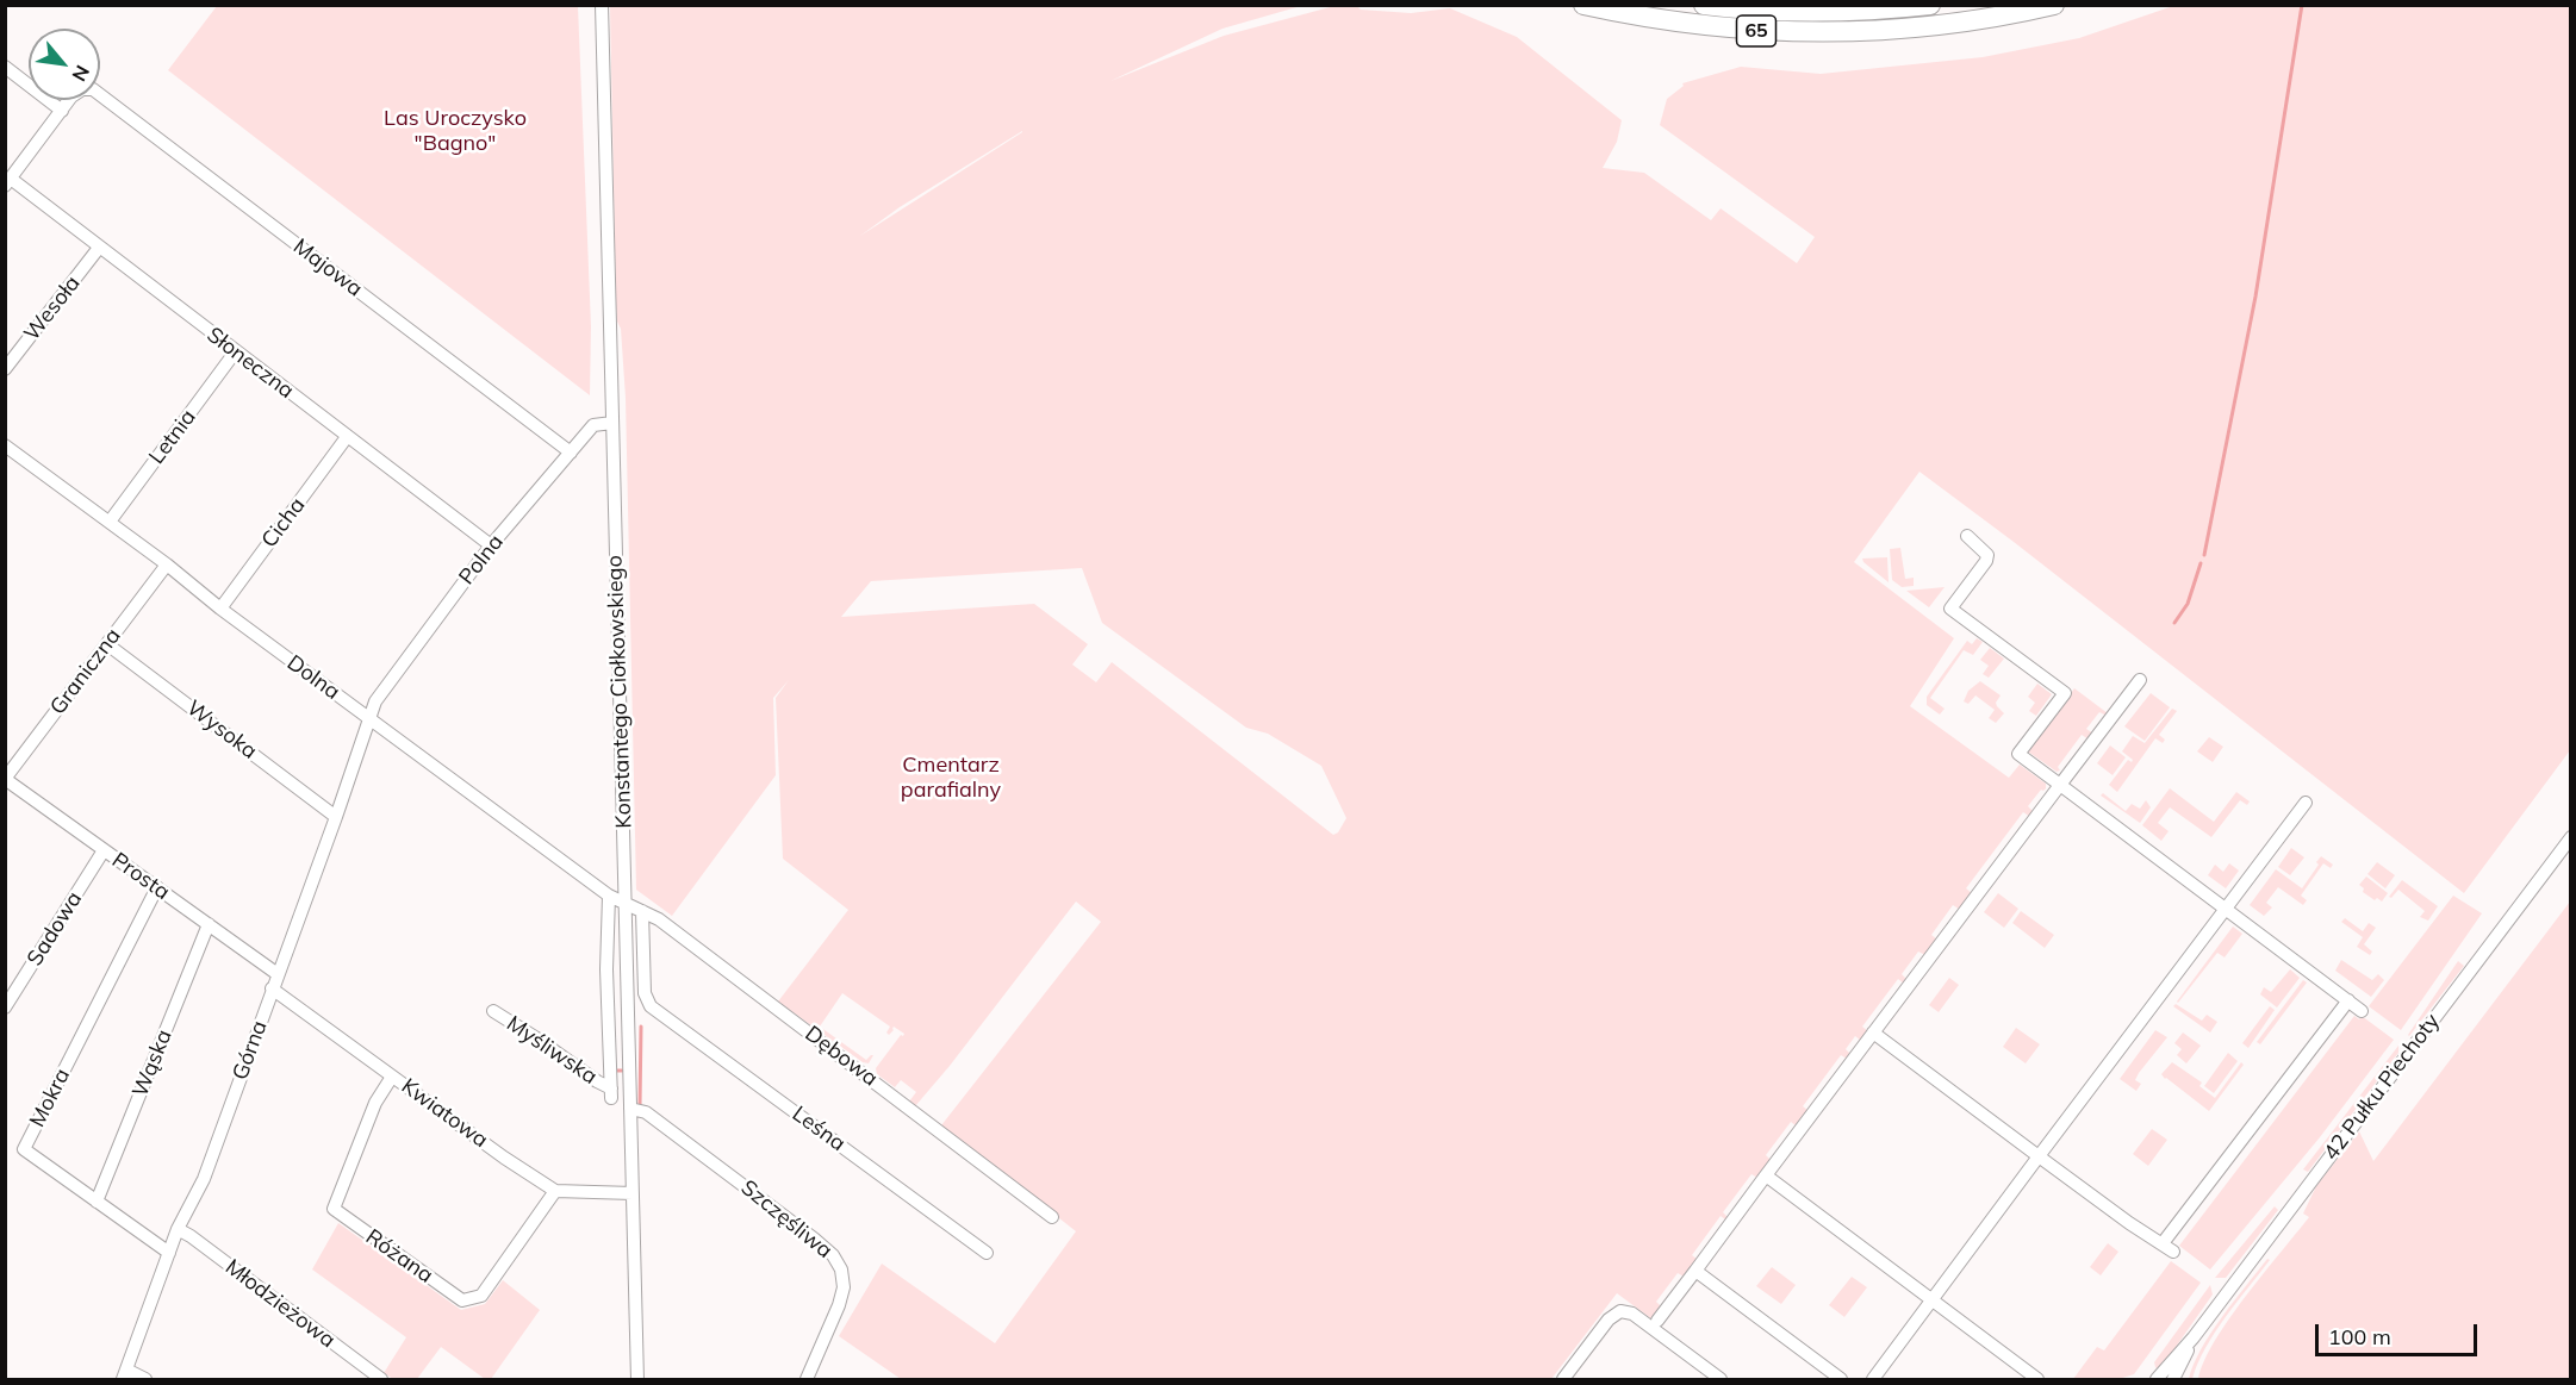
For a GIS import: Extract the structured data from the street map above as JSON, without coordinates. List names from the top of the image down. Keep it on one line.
{"streets":{"highway":["65"],"street":["Majowa","Wesoła","Słoneczna","Letnia","Cicha","Polna","Graniczna","Dolna","Konstantego Ciołkowskiego","Wysoka","Prosta","Sadowa","Górna","Myśliwska","Dębowa","Wąska","42 Pułku Piechoty","Mokra","Kwiatowa","Leśna","Szczęśliwa","Różana","Młodzieżowa"]},"crossings":[["Majowa","Polna"],["Wesoła","Słoneczna"],["Słoneczna","Letnia"],["Słoneczna","Cicha"],["Słoneczna","Polna"],["Letnia","Dolna"],["Cicha","Dolna"],["Polna","Dolna"],["Polna","Konstantego Ciołkowskiego"],["Polna","Górna"],["Graniczna","Dolna"],["Graniczna","Wysoka"],["Graniczna","Prosta"],["Dolna","Konstantego Ciołkowskiego"],["Dolna","Górna"],["Dolna","Myśliwska"],["Dolna","Dębowa"],["Konstantego Ciołkowskiego","Dębowa"],["Konstantego Ciołkowskiego","Szczęśliwa"],["Wysoka","Górna"],["Prosta","Sadowa"],["Prosta","Górna"],["Prosta","Wąska"],["Prosta","Mokra"],["Górna","Mokra"],["Górna","Kwiatowa"],["Górna","Młodzieżowa"],["Dębowa","Leśna"],["Wąska","Mokra"],["Kwiatowa","Różana"]],"parks":["Las Uroczysko \"Bagno\"","Cmentarz parafialny"],"scale_bar":"100 m","north":"bottom right"}
